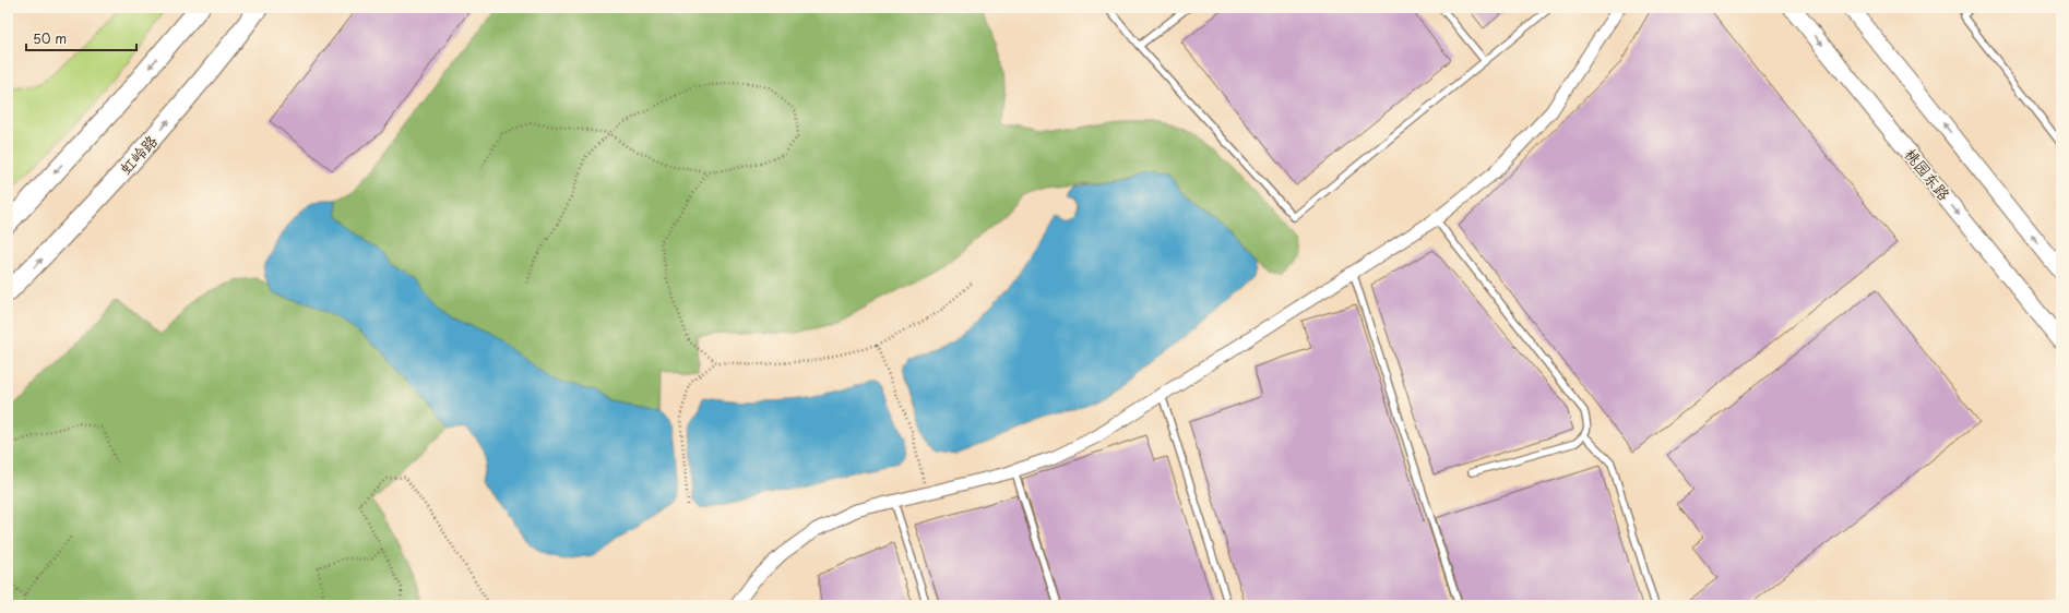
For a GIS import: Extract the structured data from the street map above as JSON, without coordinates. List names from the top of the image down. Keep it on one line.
{"streets":{"main road":["虹岭路","桃园东路"]},"scale_bar":"50 m"}
